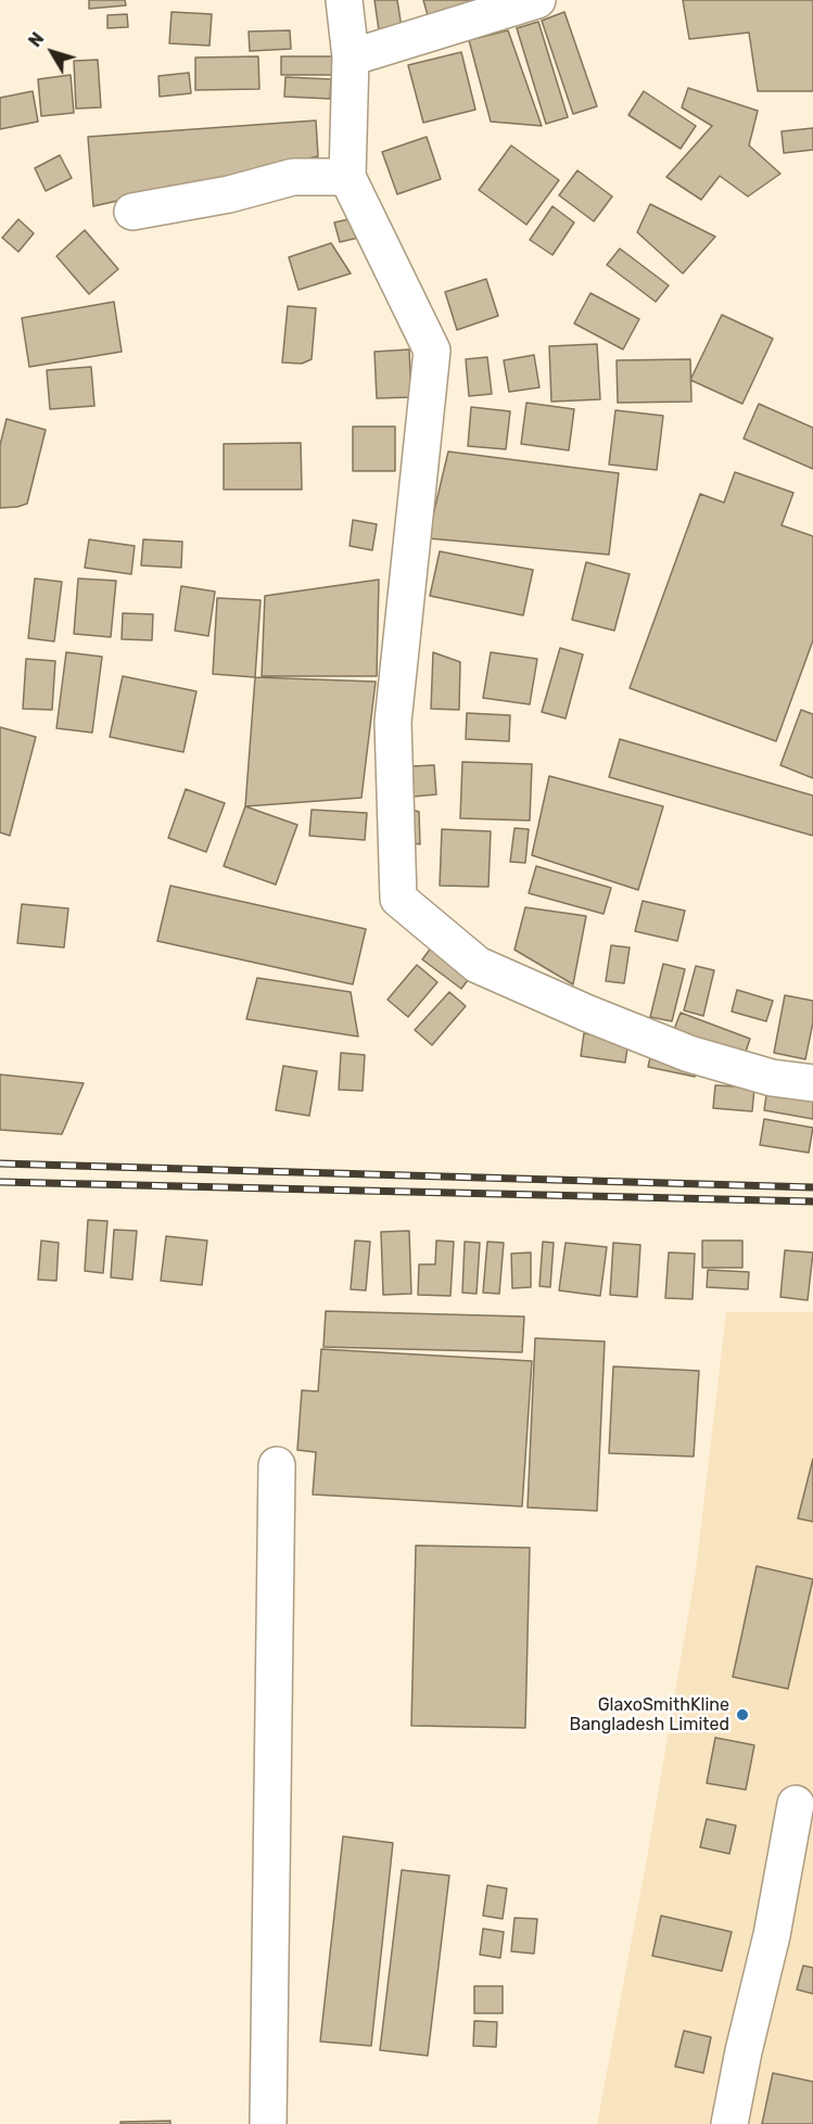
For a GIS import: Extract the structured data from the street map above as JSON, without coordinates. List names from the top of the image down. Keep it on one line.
{"places":["GlaxoSmithKline Bangladesh Limited"],"north":"top left"}
